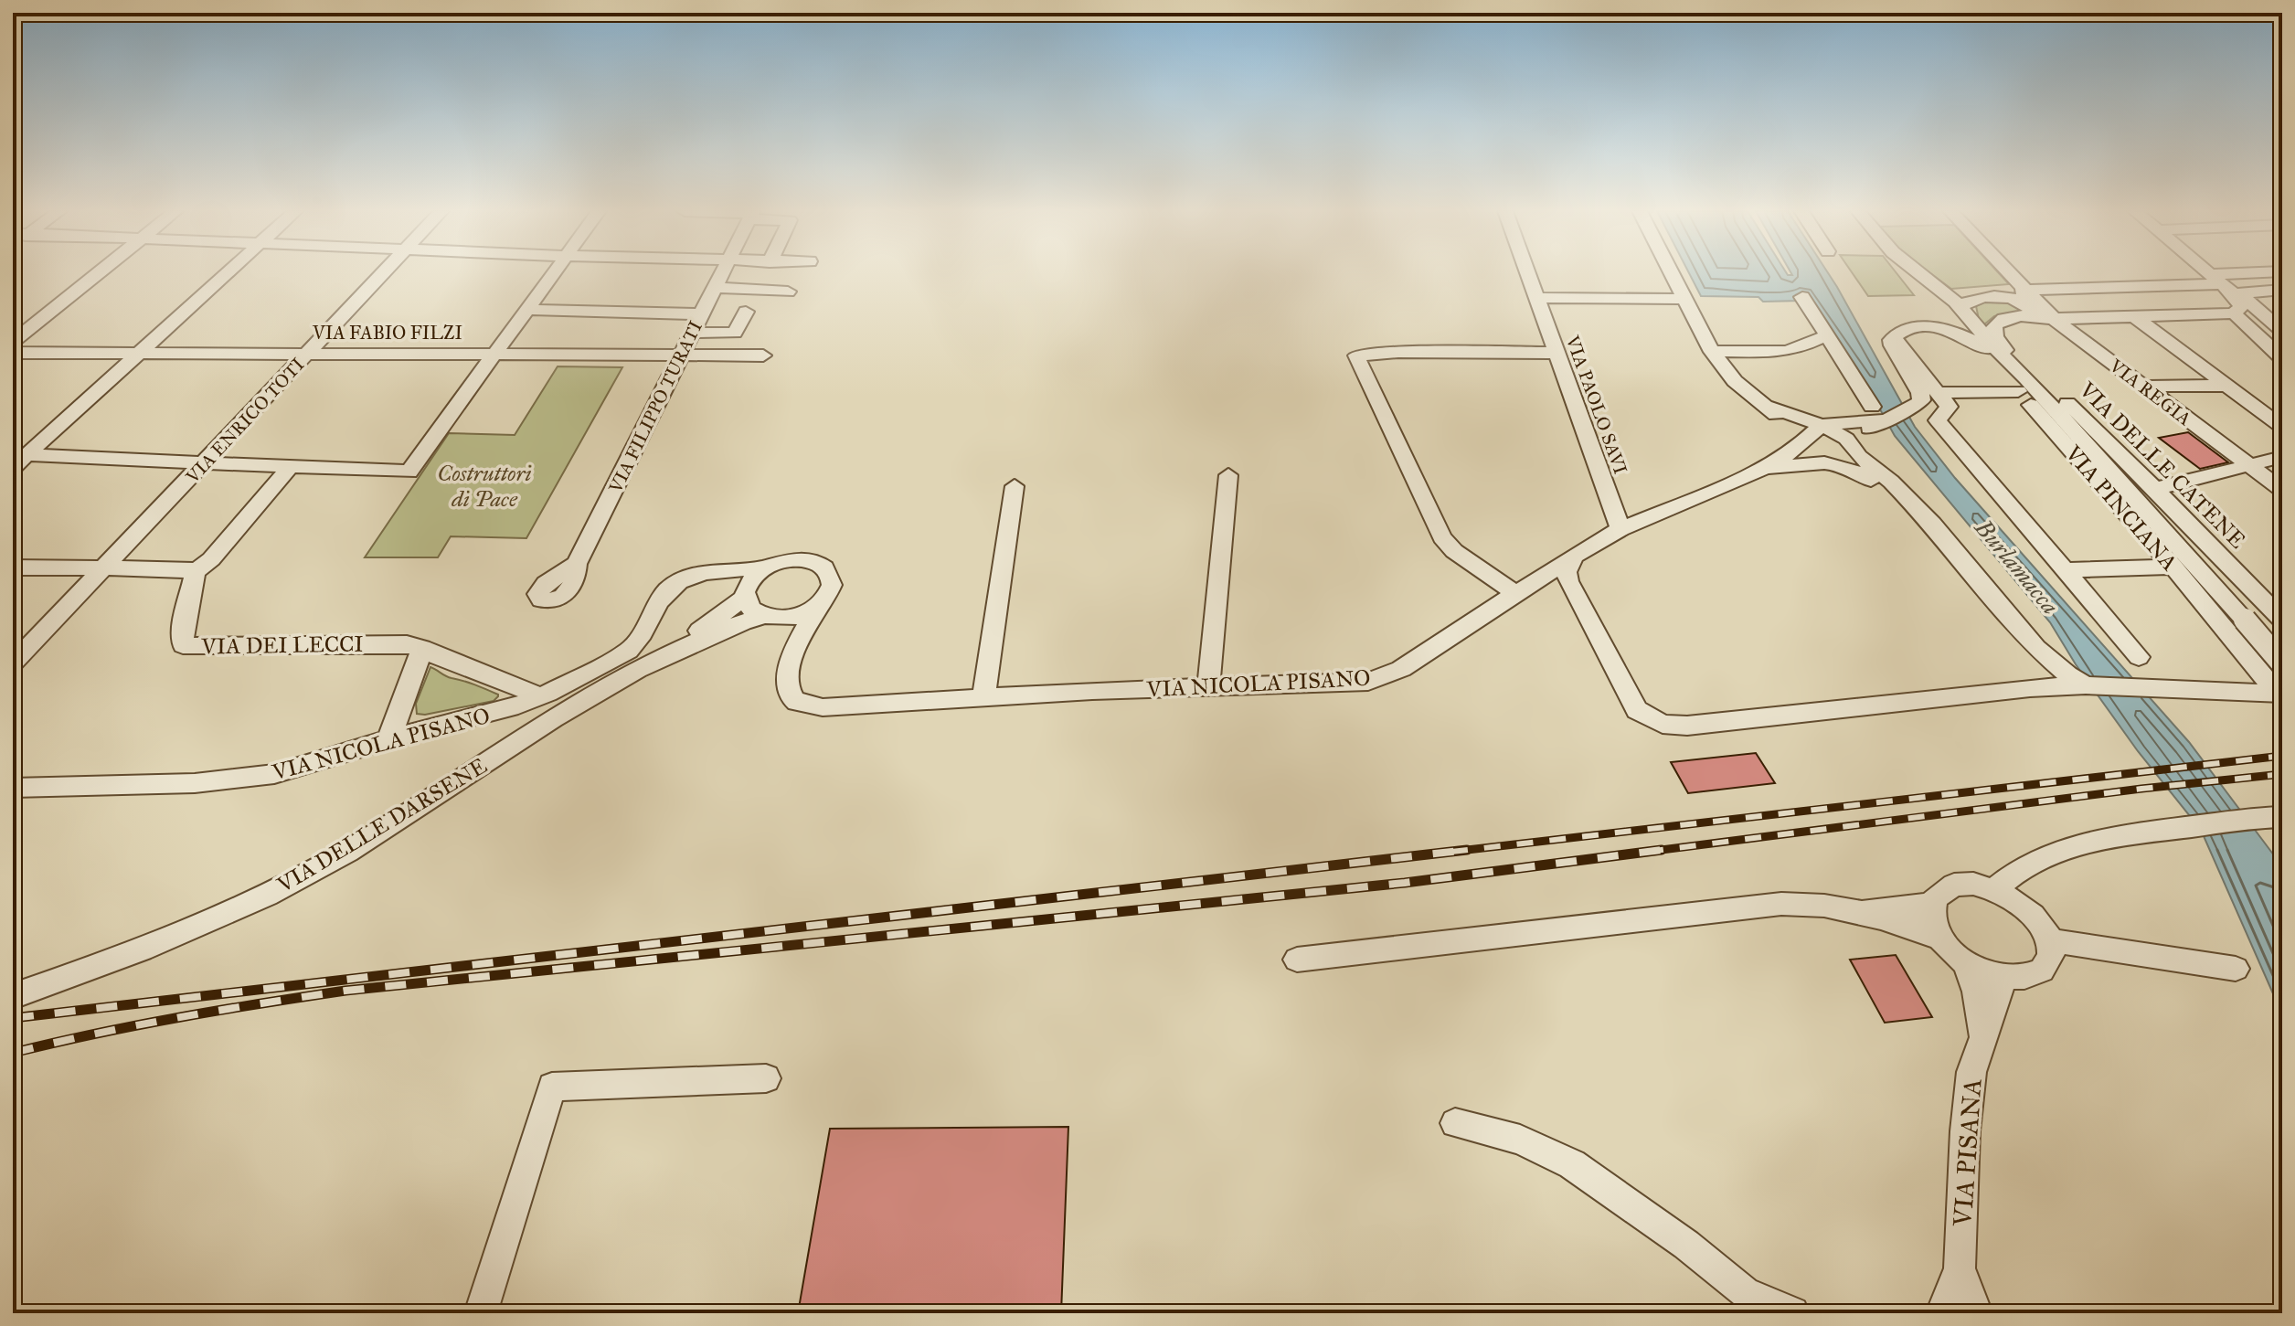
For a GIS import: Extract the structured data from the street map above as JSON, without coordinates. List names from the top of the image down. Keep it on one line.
{"streets":{"street":["VIA FABIO FILZI","VIA REGIA","VIA PAOLO SAVI","VIA FILIPPO TURATI","VIA ENRICO TOTI","VIA DELLE CATENE","VIA PINCIANA","VIA DEI LECCI","VIA NICOLA PISANO","VIA DELLE DARSENE","VIA PISANA"]},"crossings":[["VIA FABIO FILZI","VIA FILIPPO TURATI"],["VIA FABIO FILZI","VIA ENRICO TOTI"],["VIA PAOLO SAVI","VIA NICOLA PISANO"],["VIA DELLE CATENE","VIA PINCIANA"],["VIA DEI LECCI","VIA NICOLA PISANO"],["VIA NICOLA PISANO","VIA DELLE DARSENE"]],"water":["Burlamacca"],"parks":["Costruttori di Pace"]}
